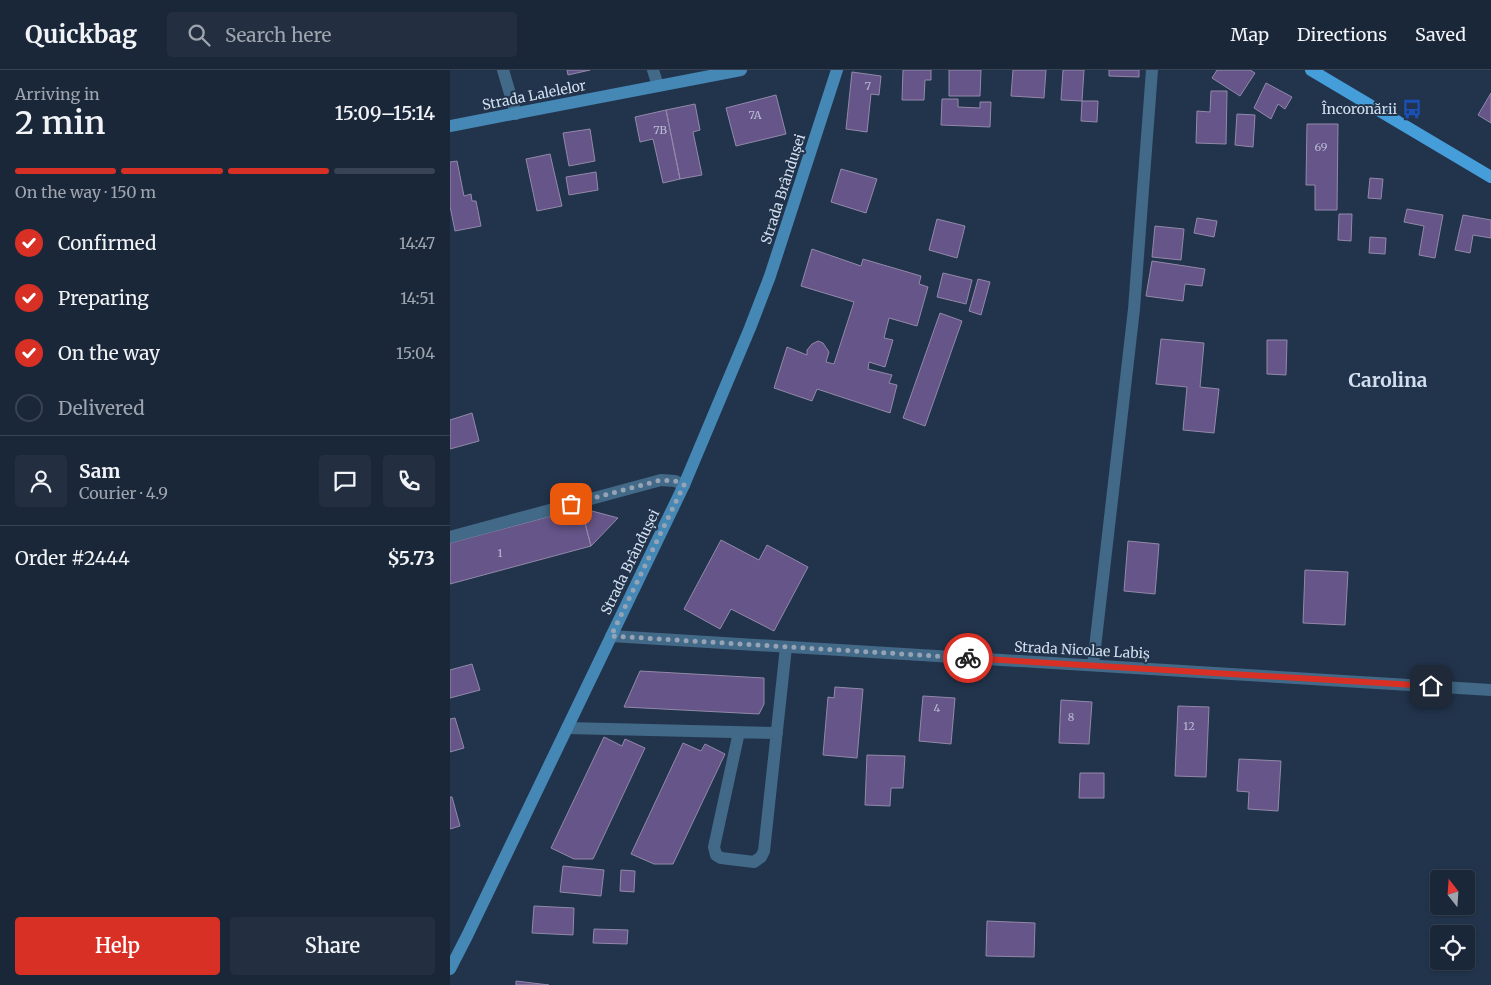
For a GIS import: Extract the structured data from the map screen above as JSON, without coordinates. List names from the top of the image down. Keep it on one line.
{"streets":{"main road":["Strada Lalelelor","Strada Brândușei"],"street":["Strada Nicolae Labiș"]},"crossings":[["Strada Brândușei","Strada Nicolae Labiș"]],"districts":["Carolina"],"places":{"bus stop":["Încoronării"]},"house_numbers":["7","7A","7B","69","1","4","8","12"],"north":"top","page":{"header":"Quickbag","search":"Search here","nav":["Map","Directions","Saved"],"heading":["2 min","Arriving in","15:09–15:14"],"panel":["Sam","Courier · 4.9","Order #2444","$5.73"],"bar":"On the way · 150 m","list":[["Confirmed","14:47"],["Preparing","14:51"],["On the way","15:04"],"Delivered"],"buttons":["Help","Share"]}}
